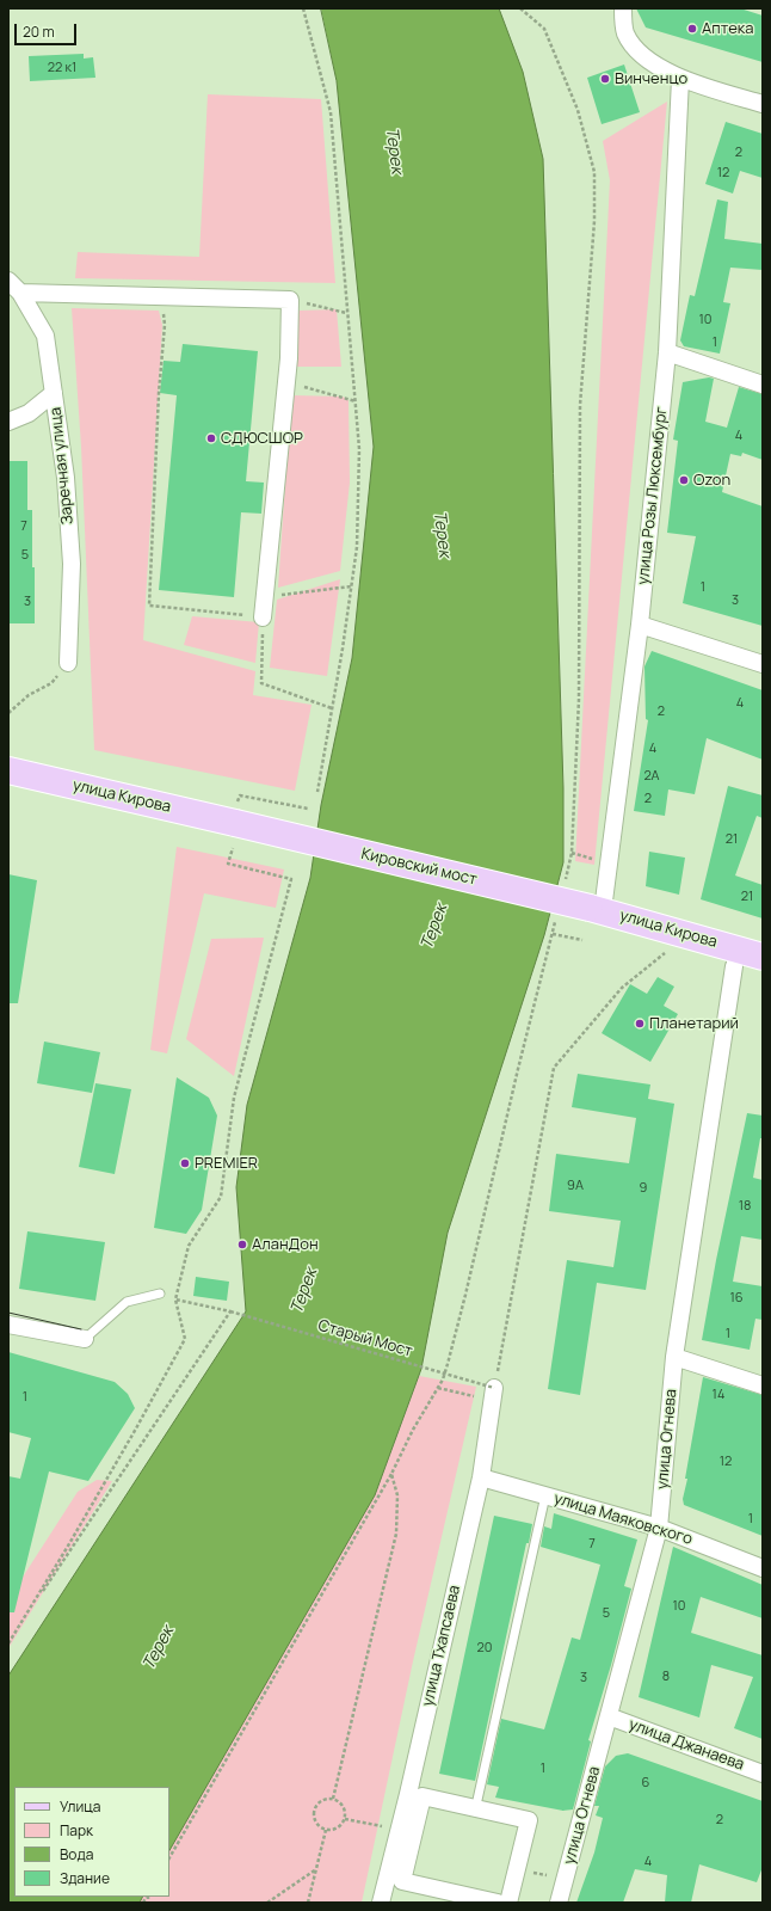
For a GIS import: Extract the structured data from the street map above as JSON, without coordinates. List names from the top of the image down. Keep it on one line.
{"streets":{"main road":["улица Кирова","Кировский мост"],"street":["Заречная улица","улица Розы Люксембург","улица Огнева","улица Маяковского","улица Тхапсаева","улица Джанаева"],"path":["Старый Мост"]},"crossings":[["улица Розы Люксембург","улица Кирова"],["улица Розы Люксембург","Кировский мост"],["улица Кирова","Кировский мост"],["улица Кирова","улица Огнева"],["Старый Мост","улица Тхапсаева"],["улица Огнева","улица Маяковского"],["улица Огнева","улица Джанаева"],["улица Маяковского","улица Тхапсаева"]],"water":["Терек"],"places":["Аптека","Винченцо","СДЮСШОР","Ozon","Планетарий","PREMIER","АланДон"],"house_numbers":["22 к1","2","12","10","1","4","7","5","1","3","3","4","2","4","2А","2","21","21","9А","9","18","16","1","14","1","12","1","7","10","5","20","8","3","1","6","2","4"],"legend":["Улица","Парк","Вода","Здание"],"scale_bar":"20 m"}
